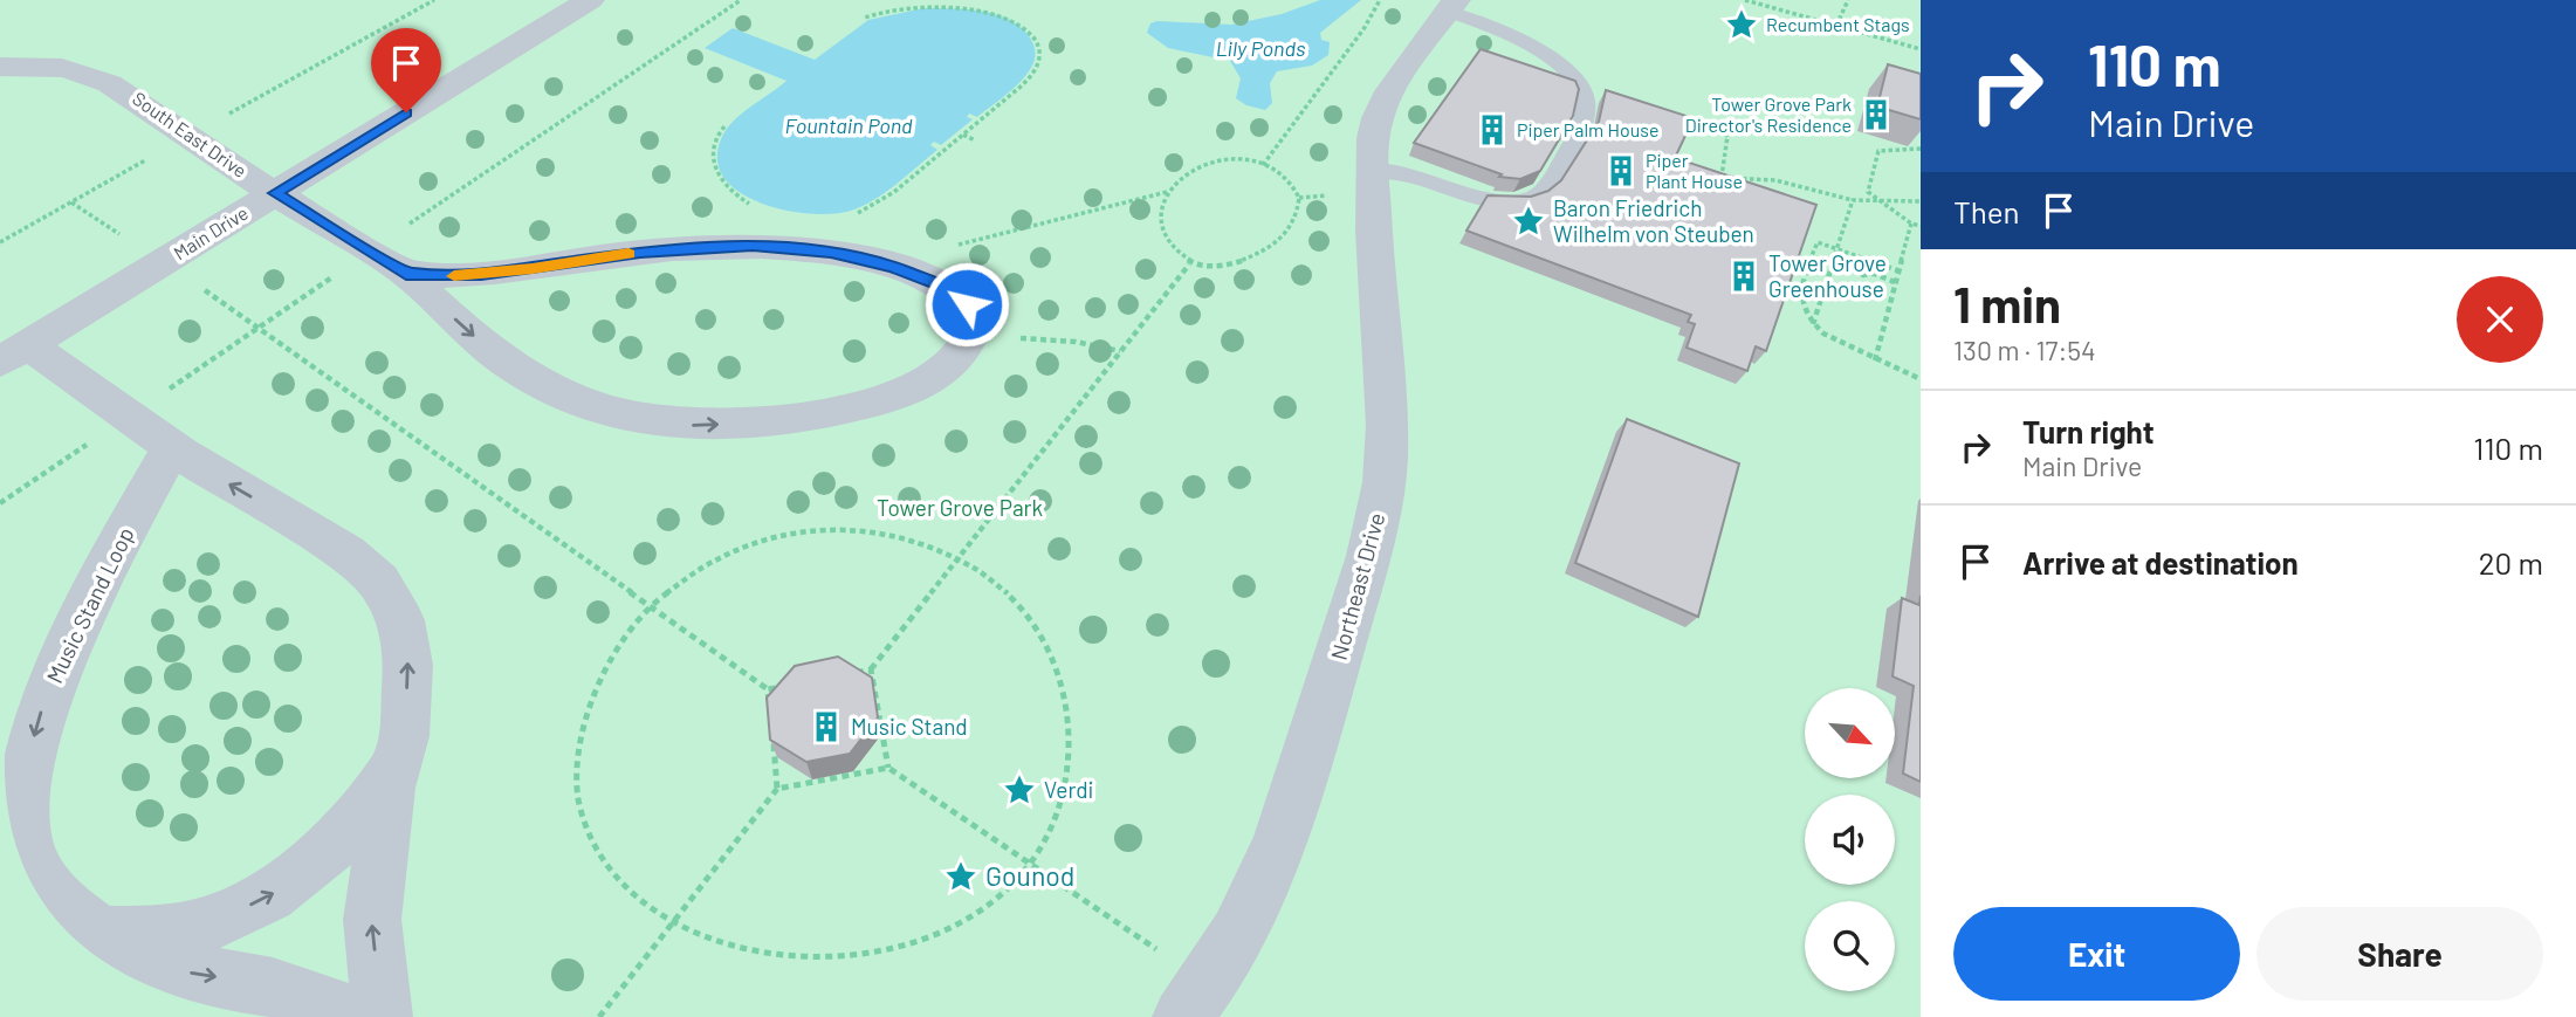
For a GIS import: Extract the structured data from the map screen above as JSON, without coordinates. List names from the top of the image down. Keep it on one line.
{"streets":{"street":["South East Drive","Main Drive","Northeast Drive","Music Stand Loop"]},"crossings":[["South East Drive","Main Drive"]],"water":["Lily Ponds","Fountain Pond"],"parks":["Tower Grove Park"],"places":{"place":["Recumbent Stags","Baron Friedrich Wilhelm von Steuben","Verdi","Gounod"],"building":["Tower Grove Park Director's Residence","Piper Palm House","Piper Plant House","Tower Grove Greenhouse","Music Stand"]},"north":"bottom right","page":{"turn":["110 m","Main Drive"],"then":"Then","heading":["1 min","130 m · 17:54"],"list":[{"name":"Turn right","note":"Main Drive","value":"110 m"},{"name":"Arrive at destination","value":"20 m"}],"buttons":["Exit","Share"]}}
